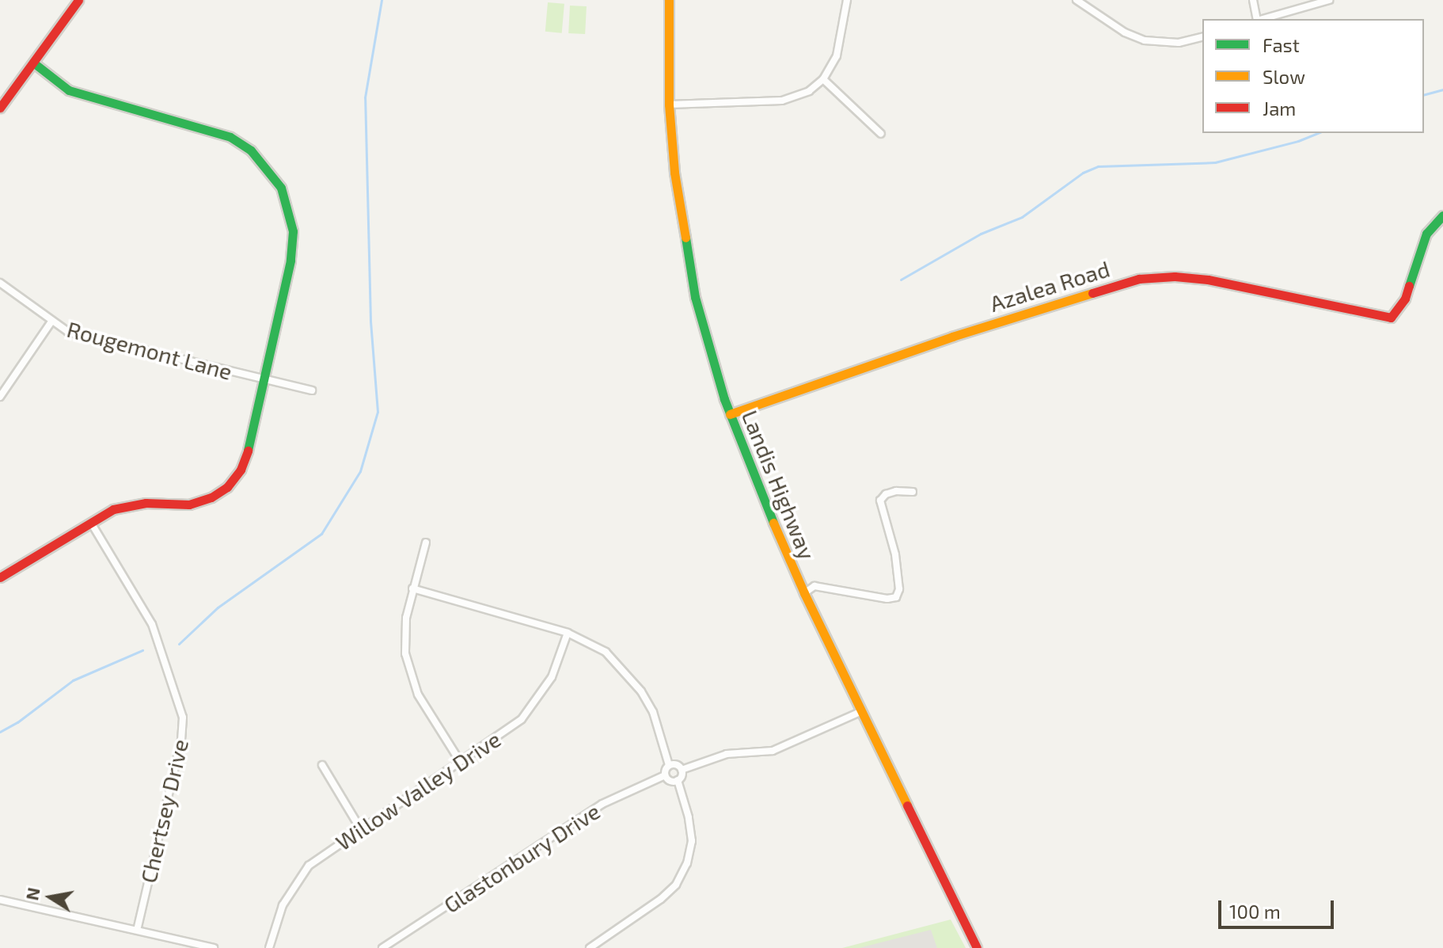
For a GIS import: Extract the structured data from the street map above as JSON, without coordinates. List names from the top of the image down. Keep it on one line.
{"streets":{"street":["Azalea Road","Rougemont Lane","Landis Highway","Willow Valley Drive","Chertsey Drive","Glastonbury Drive"]},"crossings":[["Azalea Road","Landis Highway"]],"legend":["Fast","Slow","Jam"],"scale_bar":"100 m","north":"left"}
